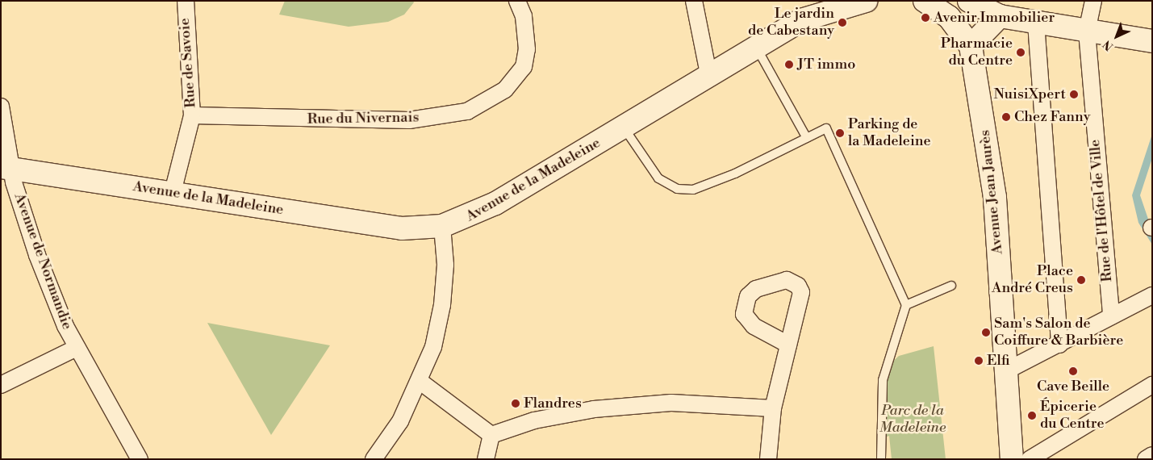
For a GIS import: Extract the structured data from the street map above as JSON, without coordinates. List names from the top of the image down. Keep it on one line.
{"streets":{"street":["Rue de Savoie","Rue du Nivernais","Avenue de la Madeleine","Avenue Jean Jaurès","Rue de l'Hôtel de Ville","Avenue de Normandie"]},"crossings":[["Rue de Savoie","Rue du Nivernais"],["Rue de Savoie","Avenue de la Madeleine"],["Avenue de la Madeleine","Avenue de Normandie"]],"parks":["Parc de la Madeleine"],"places":["Avenir Immobilier","Le jardin de Cabestany","Pharmacie du Centre","JT immo","NuisiXpert","Chez Fanny","Parking de la Madeleine","Place André Creus","Sam's Salon de Coiffure & Barbière","Elfi","Cave Beille","Flandres","Épicerie du Centre"],"north":"bottom left"}
